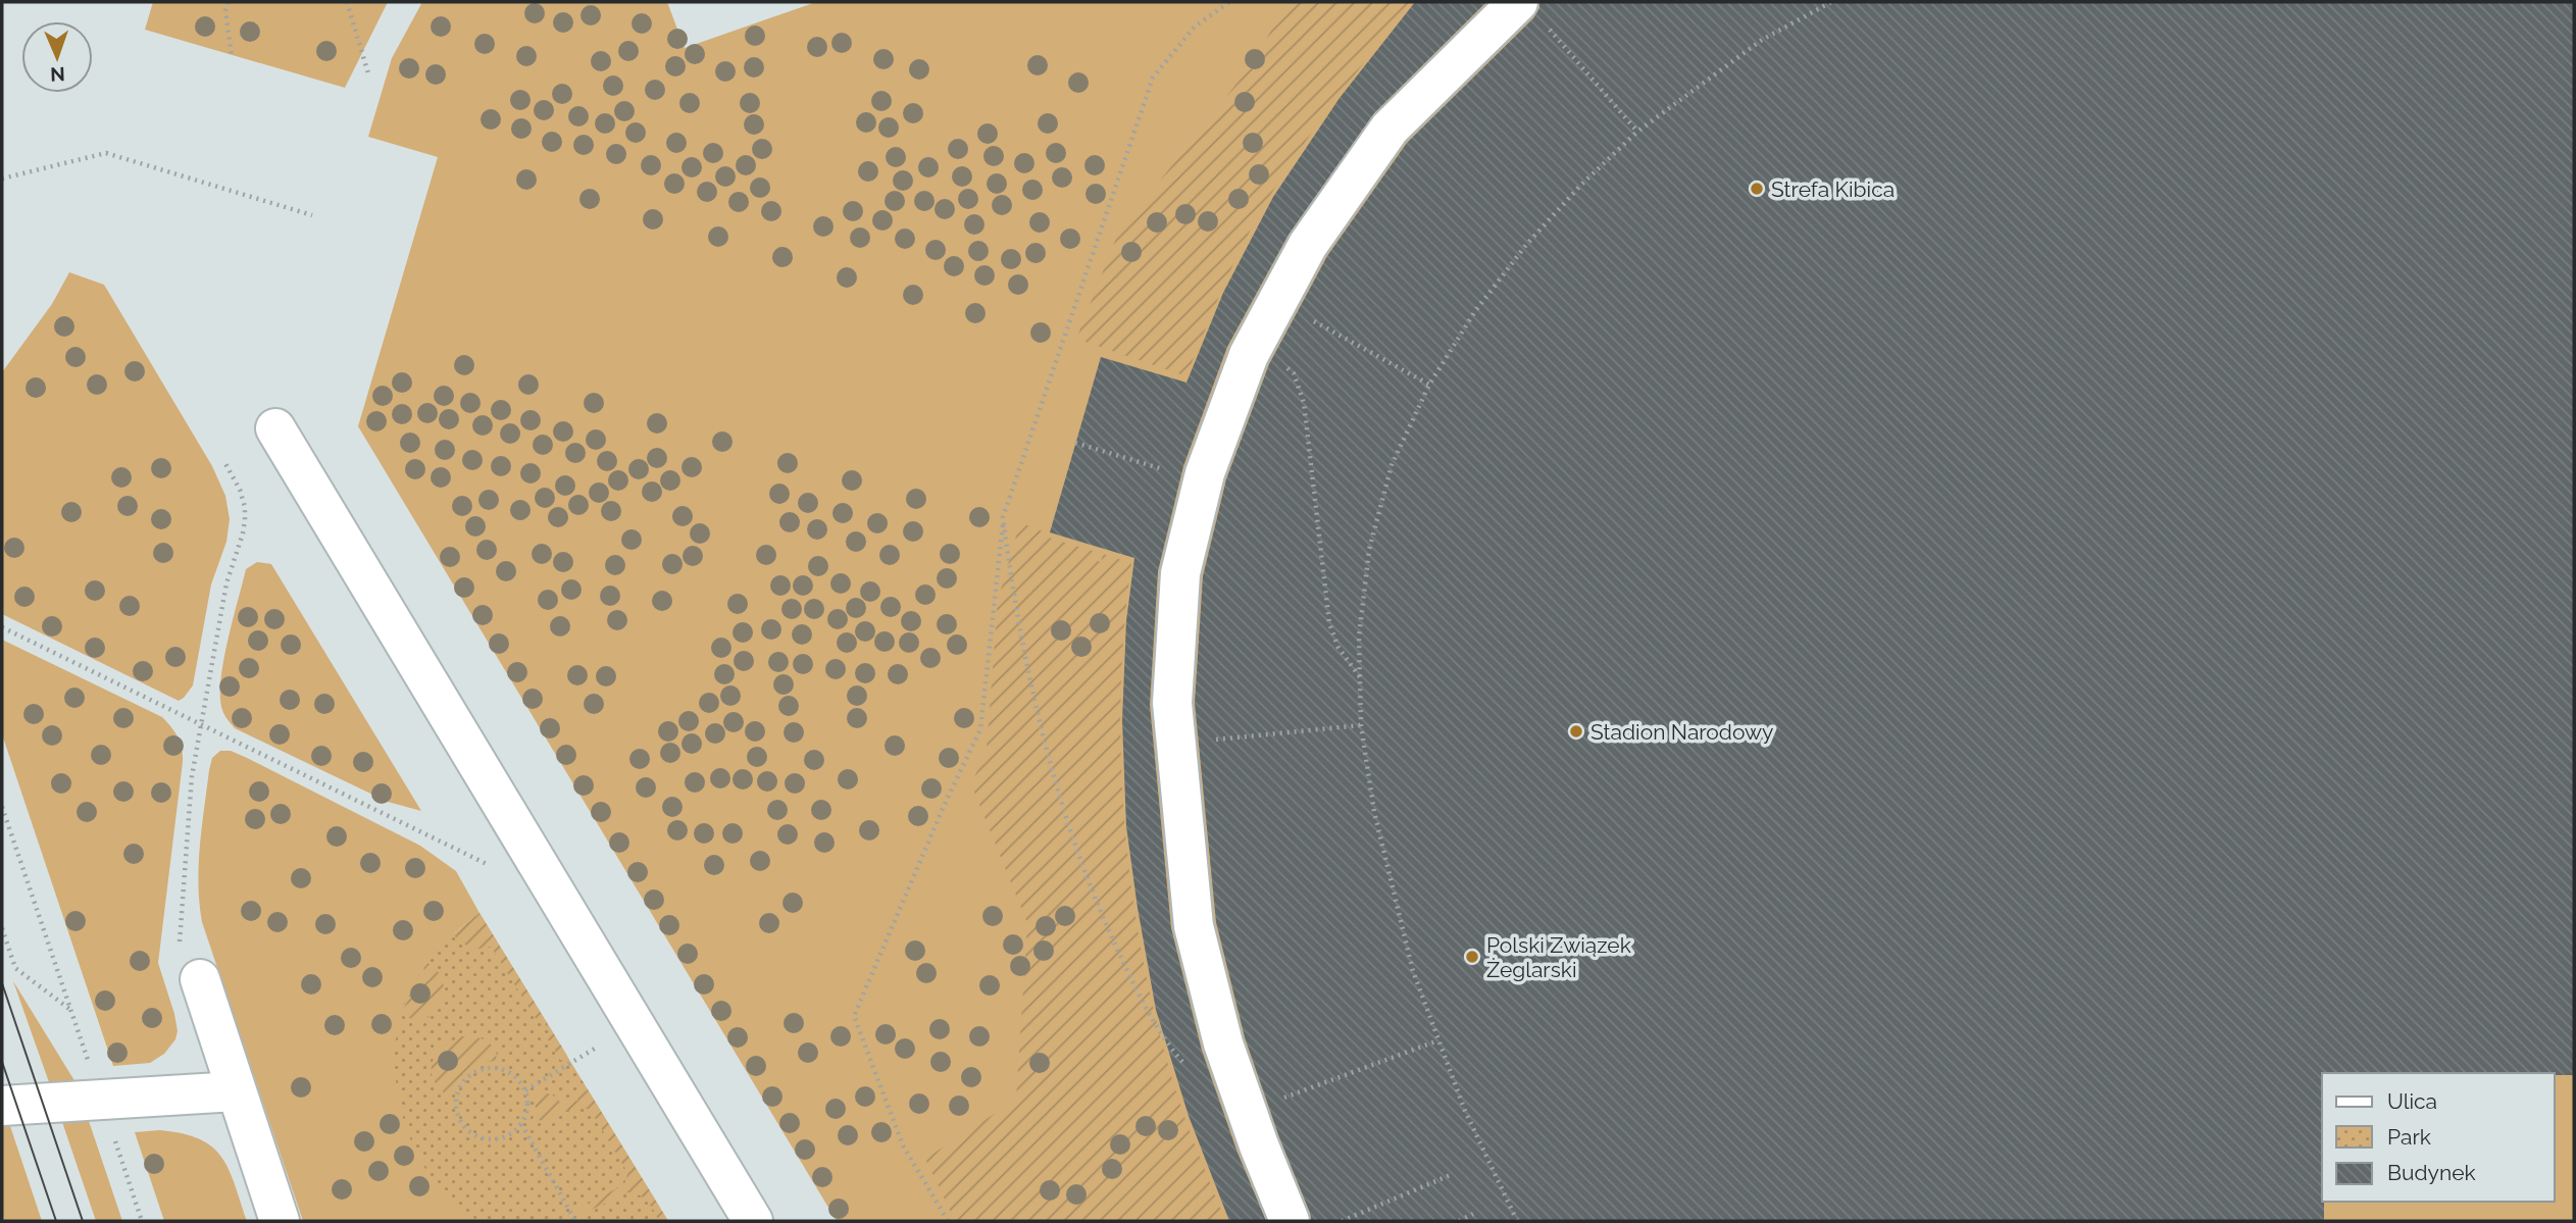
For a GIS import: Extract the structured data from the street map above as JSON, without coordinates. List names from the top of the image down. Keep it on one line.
{"places":["Strefa Kibica","Stadion Narodowy","Polski Związek Żeglarski"],"legend":["Ulica","Park","Budynek"],"north":"bottom"}
